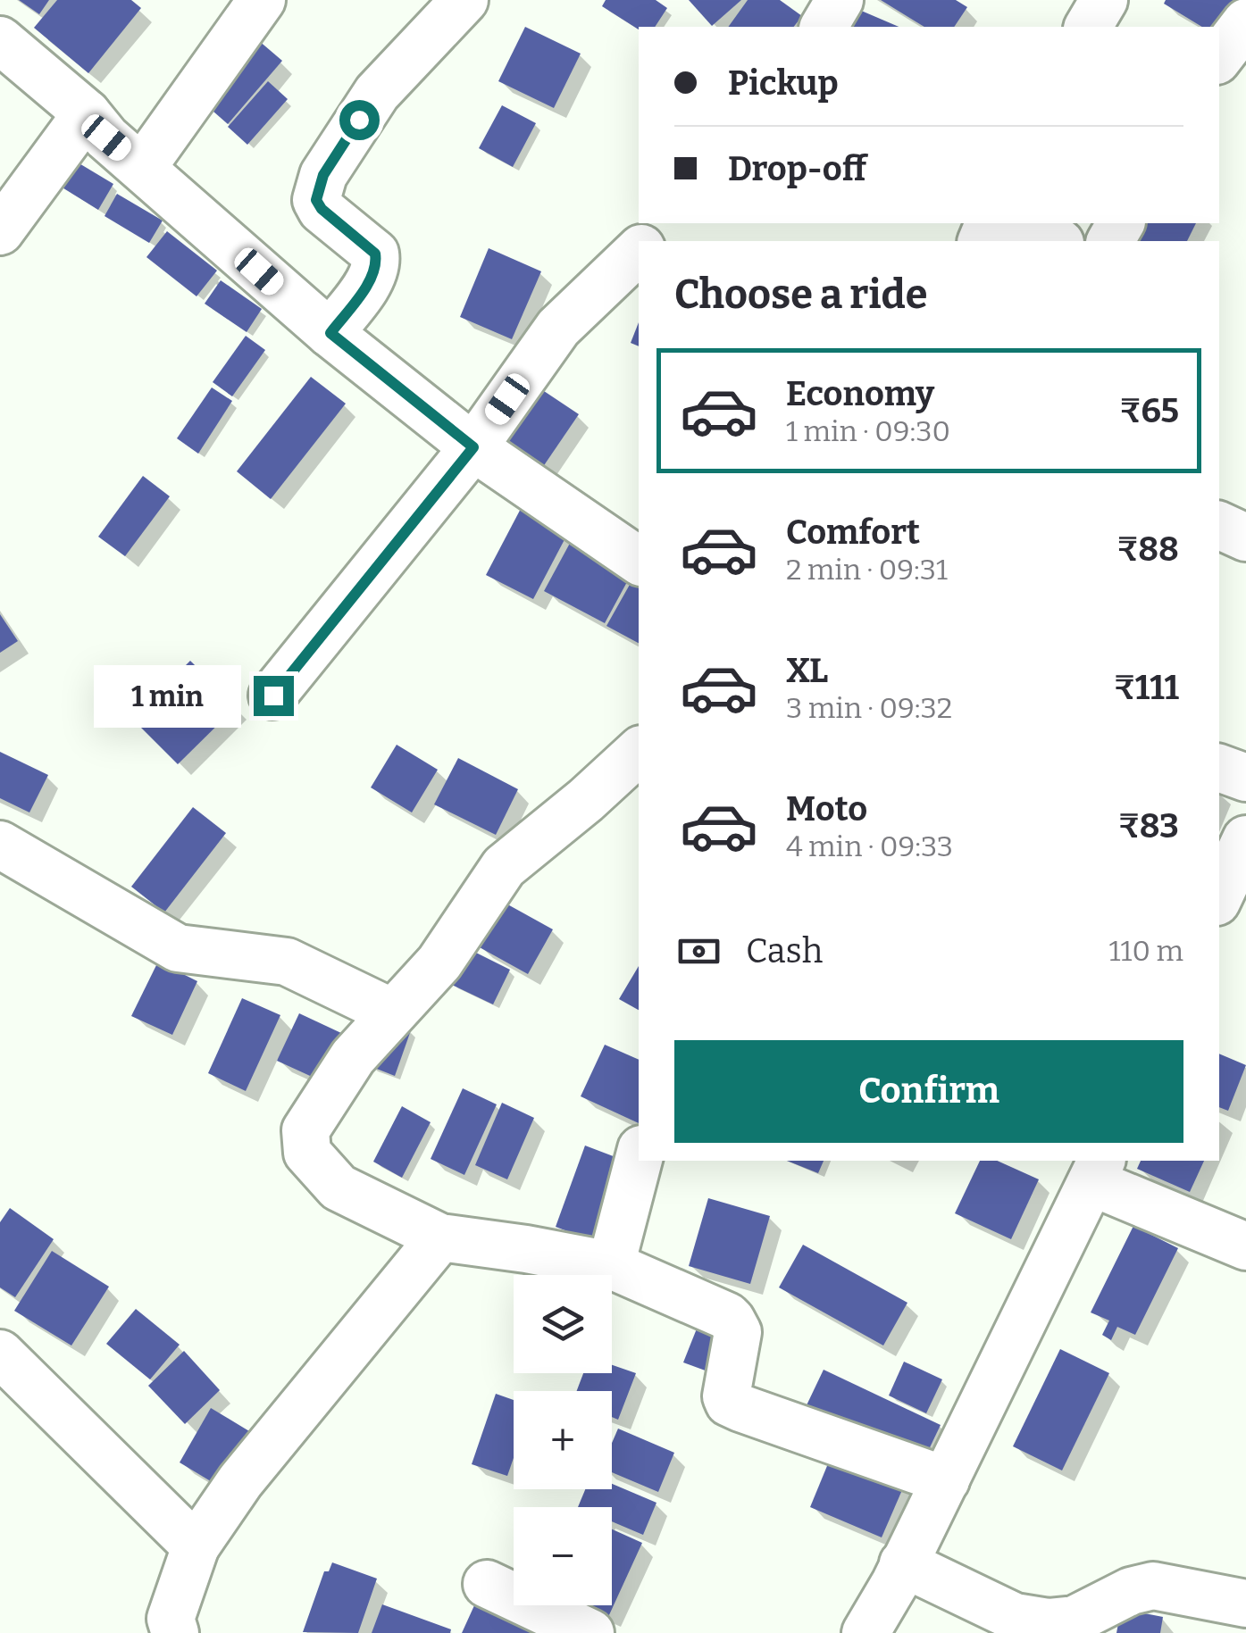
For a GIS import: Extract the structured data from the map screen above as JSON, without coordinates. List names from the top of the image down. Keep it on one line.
{"page":{"banner":["Pickup","Drop-off"],"heading":"Choose a ride","list":[{"name":"Economy","note":"1 min · 09:30","value":"₹65"},{"name":"Comfort","note":"2 min · 09:31","value":"₹88"},{"name":"XL","note":"3 min · 09:32","value":"₹111"},{"name":"Moto","note":"4 min · 09:33","value":"₹83"}],"bubble":"1 min","pay":["Cash","110 m"],"buttons":"Confirm","map_buttons":["+","−"]}}
